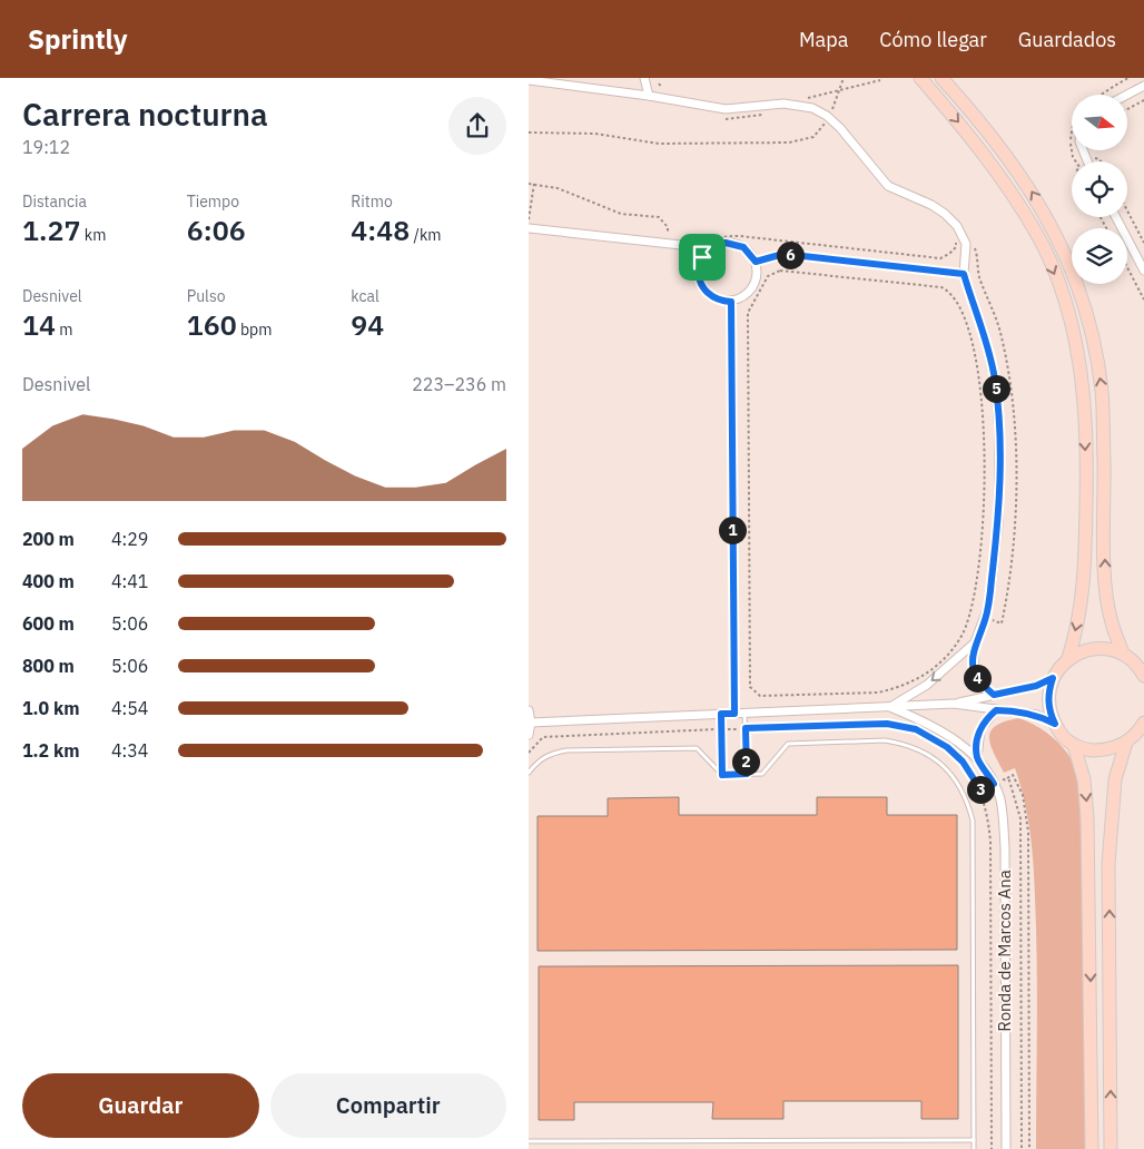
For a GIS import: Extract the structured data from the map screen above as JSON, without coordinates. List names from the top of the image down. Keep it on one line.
{"streets":{"street":["Ronda de Marcos Ana"]},"north":"right","page":{"header":"Sprintly","nav":["Mapa","Cómo llegar","Guardados"],"heading":["Carrera nocturna","19:12"],"stats":[["Distancia","1.27 km"],["Tiempo","6:06"],["Ritmo","4:48 /km"],["Desnivel","14 m"],["Pulso","160 bpm"],["kcal","94"]],"pins":["6","5","1","4","2","3"],"chart":["Desnivel","223–236 m"],"list":[{"name":"200 m","note":"4:29"},{"name":"400 m","note":"4:41"},{"name":"600 m","note":"5:06"},{"name":"800 m","note":"5:06"},{"name":"1.0 km","note":"4:54"},{"name":"1.2 km","note":"4:34"}],"buttons":["Guardar","Compartir"]}}
